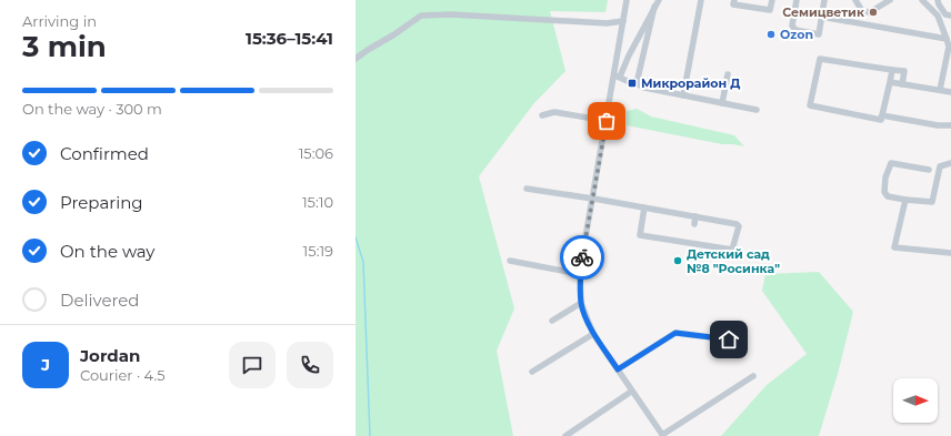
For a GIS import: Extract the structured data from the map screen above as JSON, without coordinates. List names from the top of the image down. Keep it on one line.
{"places":{"other":["Семицветик","Ozon","Детский сад №8 \"Росинка\""],"transit":["Микрорайон Д"]},"north":"right","page":{"heading":["3 min","Arriving in","15:36–15:41"],"panel":["Jordan","Courier · 4.5"],"bar":"On the way · 300 m","list":[["Confirmed","15:06"],["Preparing","15:10"],["On the way","15:19"],"Delivered"],"round":"J"}}
